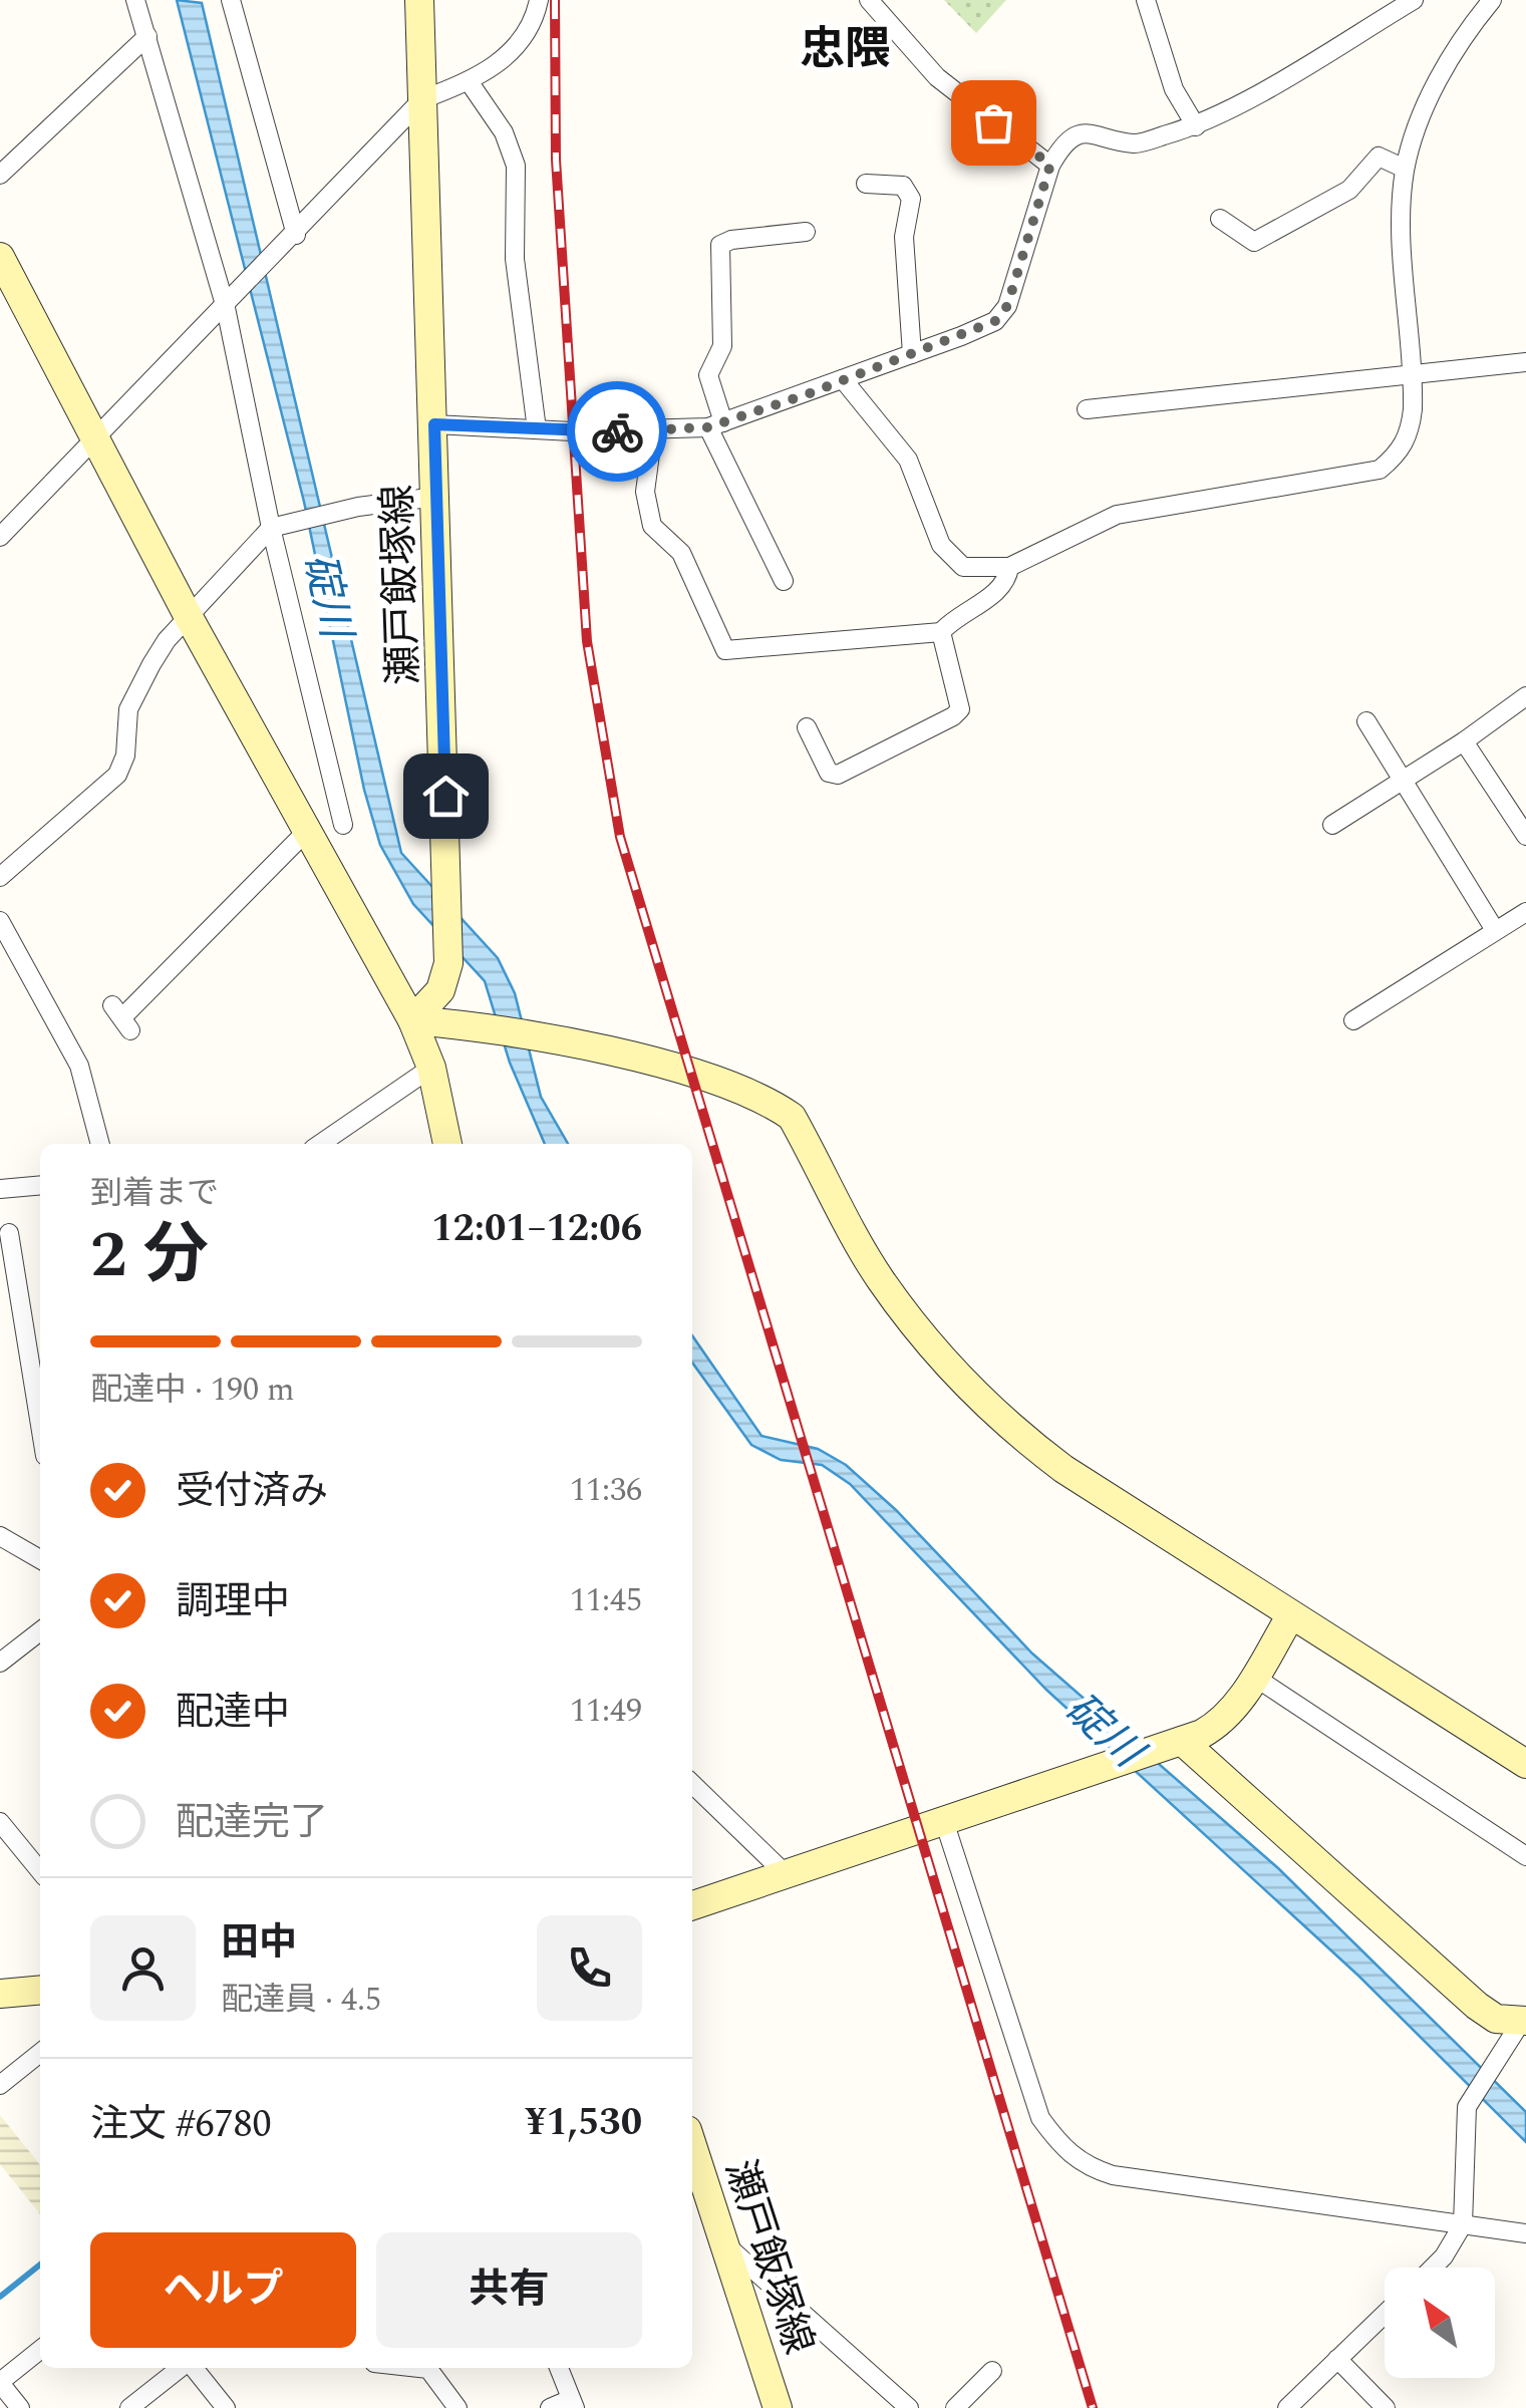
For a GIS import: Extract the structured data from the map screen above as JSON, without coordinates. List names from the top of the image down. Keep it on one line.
{"streets":{"street":["瀬戸飯塚線"]},"districts":["忠隈"],"water":["碇川"],"north":"top left","page":{"heading":["2 分","到着まで","12:01–12:06"],"panel":["田中","配達員 · 4.5","注文 #6780","¥1,530"],"bar":"配達中 · 190 m","list":[["受付済み","11:36"],["調理中","11:45"],["配達中","11:49"],"配達完了"],"buttons":["ヘルプ","共有"]}}
